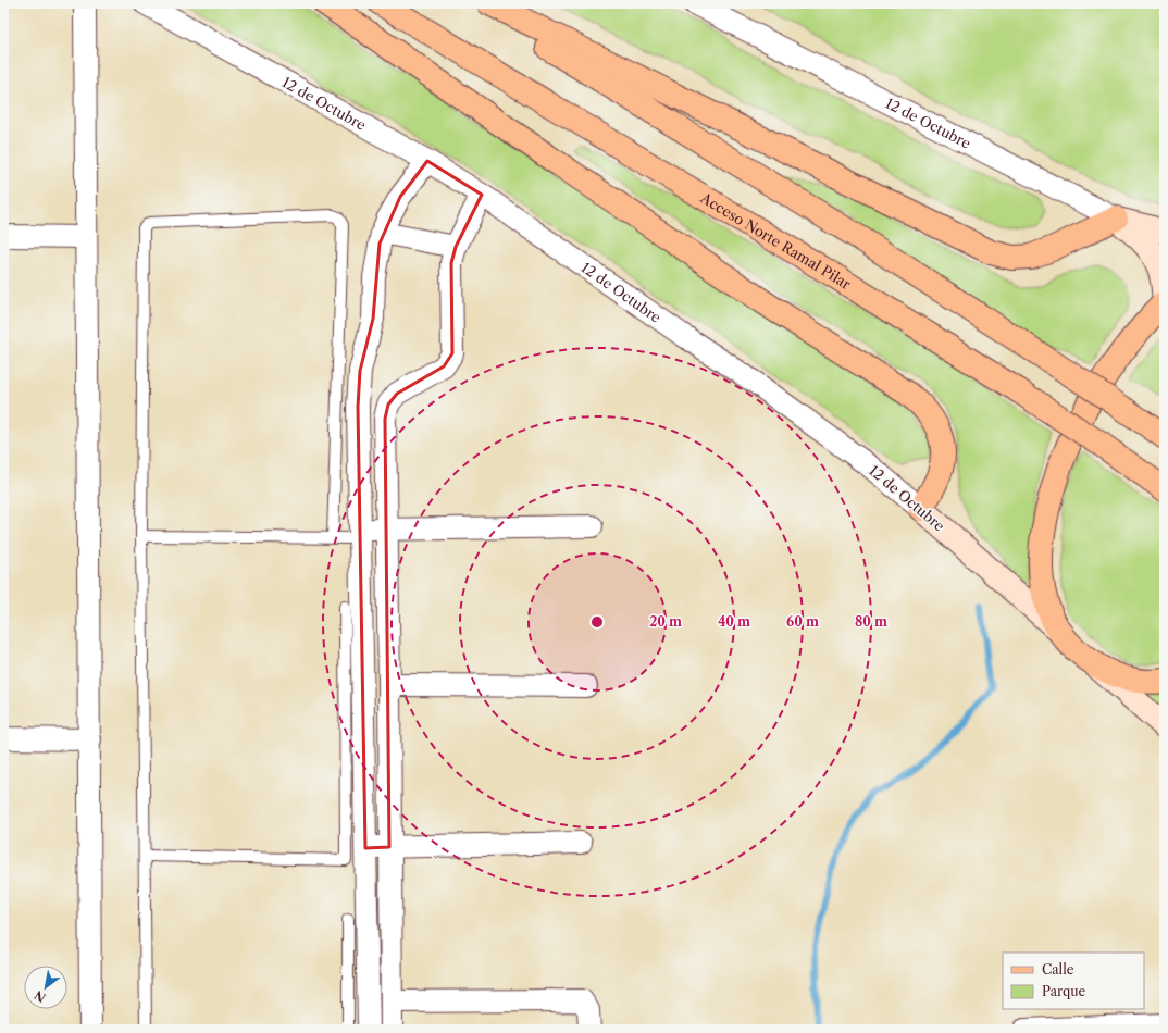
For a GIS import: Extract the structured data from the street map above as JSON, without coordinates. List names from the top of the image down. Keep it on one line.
{"streets":{"main road":["Acceso Norte Ramal Pilar"],"street":["12 de Octubre"]},"legend":["Calle","Parque"],"north":"bottom left","rings":["20 m","40 m","60 m","80 m"]}
